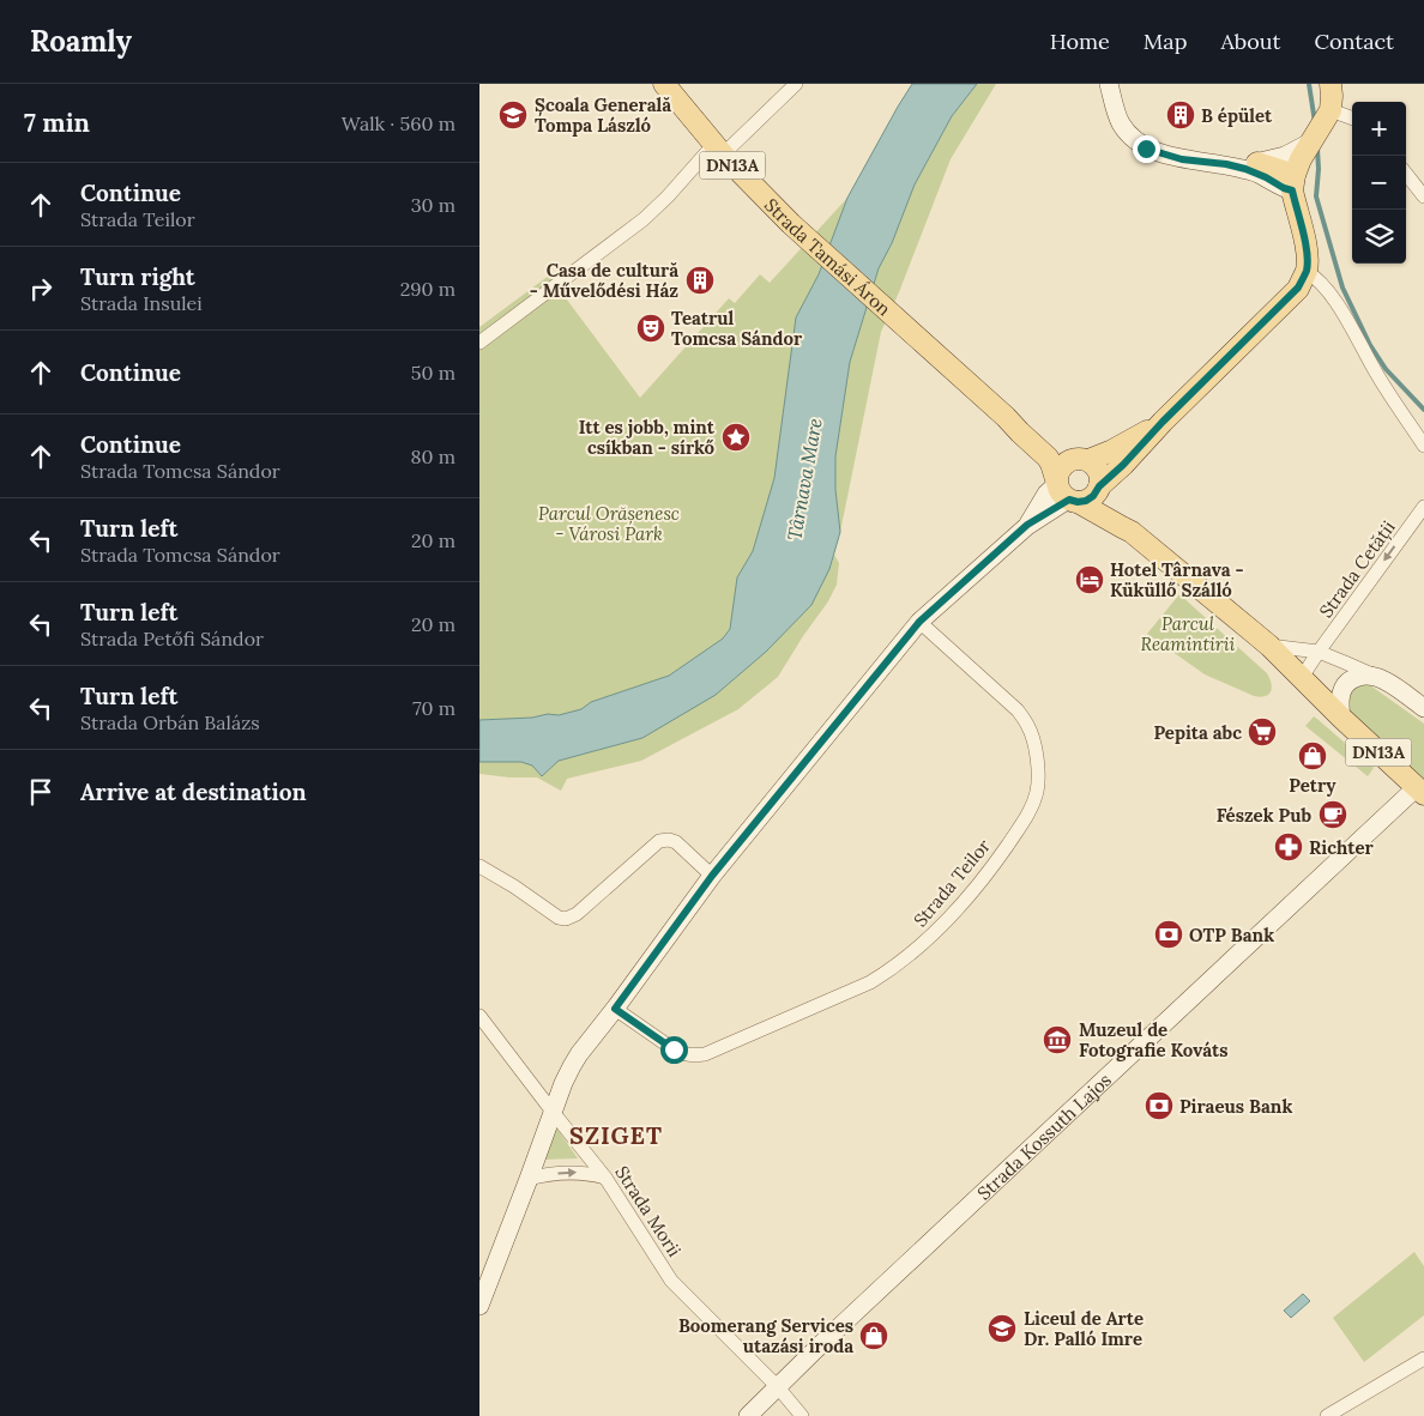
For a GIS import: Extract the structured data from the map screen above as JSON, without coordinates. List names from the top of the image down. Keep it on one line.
{"streets":{"main road":["DN13A","Strada Tamási Áron","Strada Kossuth Lajos"],"street":["Strada Cetății","Strada Teilor","Strada Morii"]},"crossings":[["DN13A","Strada Tamási Áron"],["DN13A","Strada Cetății"],["DN13A","Strada Kossuth Lajos"],["Strada Kossuth Lajos","Strada Morii"]],"one_way":["Strada Cetății"],"districts":["SZIGET"],"water":["Târnava Mare"],"parks":["Parcul Orășenesc - Városi Park","Parcul Reamintirii"],"places":{"school or university":["Școala Generală Tompa László","Liceul de Arte Dr. Palló Imre"],"building":["B épület","Casa de cultură - Művelődési Ház"],"theatre":["Teatrul Tomcsa Sándor"],"place":["Itt es jobb, mint csíkban - sírkő"],"hotel":["Hotel Târnava - Küküllő Szálló"],"supermarket":["Pepita abc"],"shop":["Petry","Boomerang Services utazási iroda"],"cafe":["Fészek Pub"],"pharmacy":["Richter"],"bank":["OTP Bank","Piraeus Bank"],"museum":["Muzeul de Fotografie Kováts"]},"page":{"header":"Roamly","nav":["Home","Map","About","Contact"],"heading":["7 min","Walk · 560 m"],"map_buttons":["+","−"],"list":[["Continue","Strada Teilor","30 m"],["Turn right","Strada Insulei","290 m"],["Continue","50 m"],["Continue","Strada Tomcsa Sándor","80 m"],["Turn left","Strada Tomcsa Sándor","20 m"],["Turn left","Strada Petőfi Sándor","20 m"],["Turn left","Strada Orbán Balázs","70 m"],"Arrive at destination"]}}
